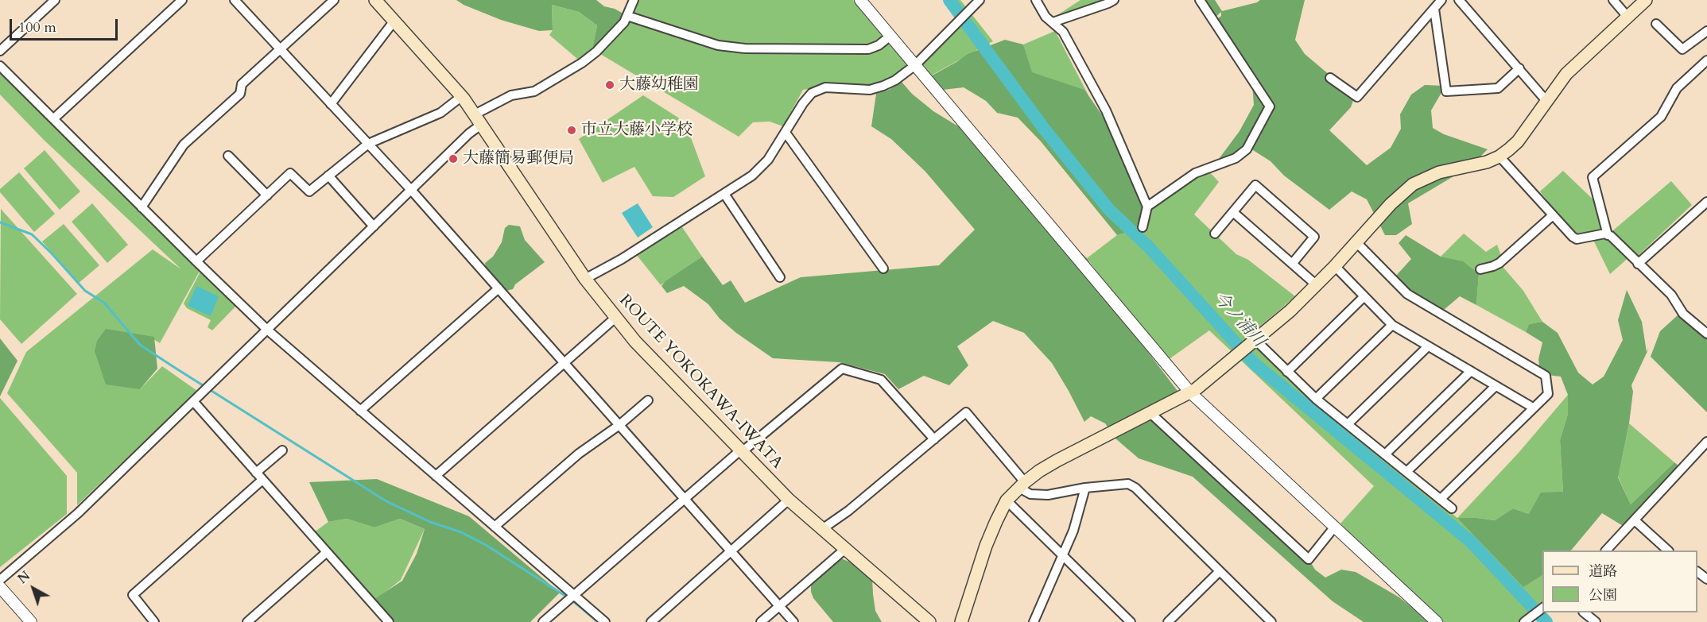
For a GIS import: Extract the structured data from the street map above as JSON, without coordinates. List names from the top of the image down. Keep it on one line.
{"streets":{"main road":["ROUTE YOKOKAWA-IWATA"]},"water":["今ノ浦川"],"places":["大藤幼稚園","市立大藤小学校","大藤簡易郵便局"],"legend":["道路","公園"],"scale_bar":"100 m","north":"top left"}
